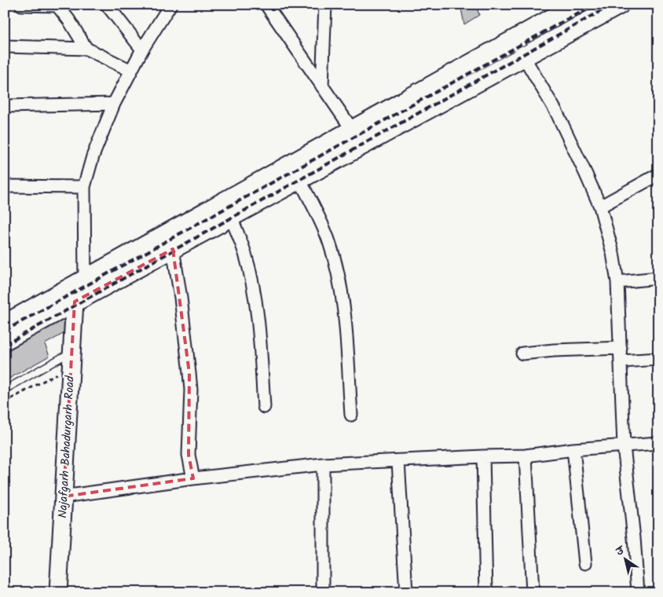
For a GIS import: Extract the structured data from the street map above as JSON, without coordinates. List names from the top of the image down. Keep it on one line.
{"streets":{"street":["Najafgarh Bahadurgarh Road"]},"north":"top left"}
